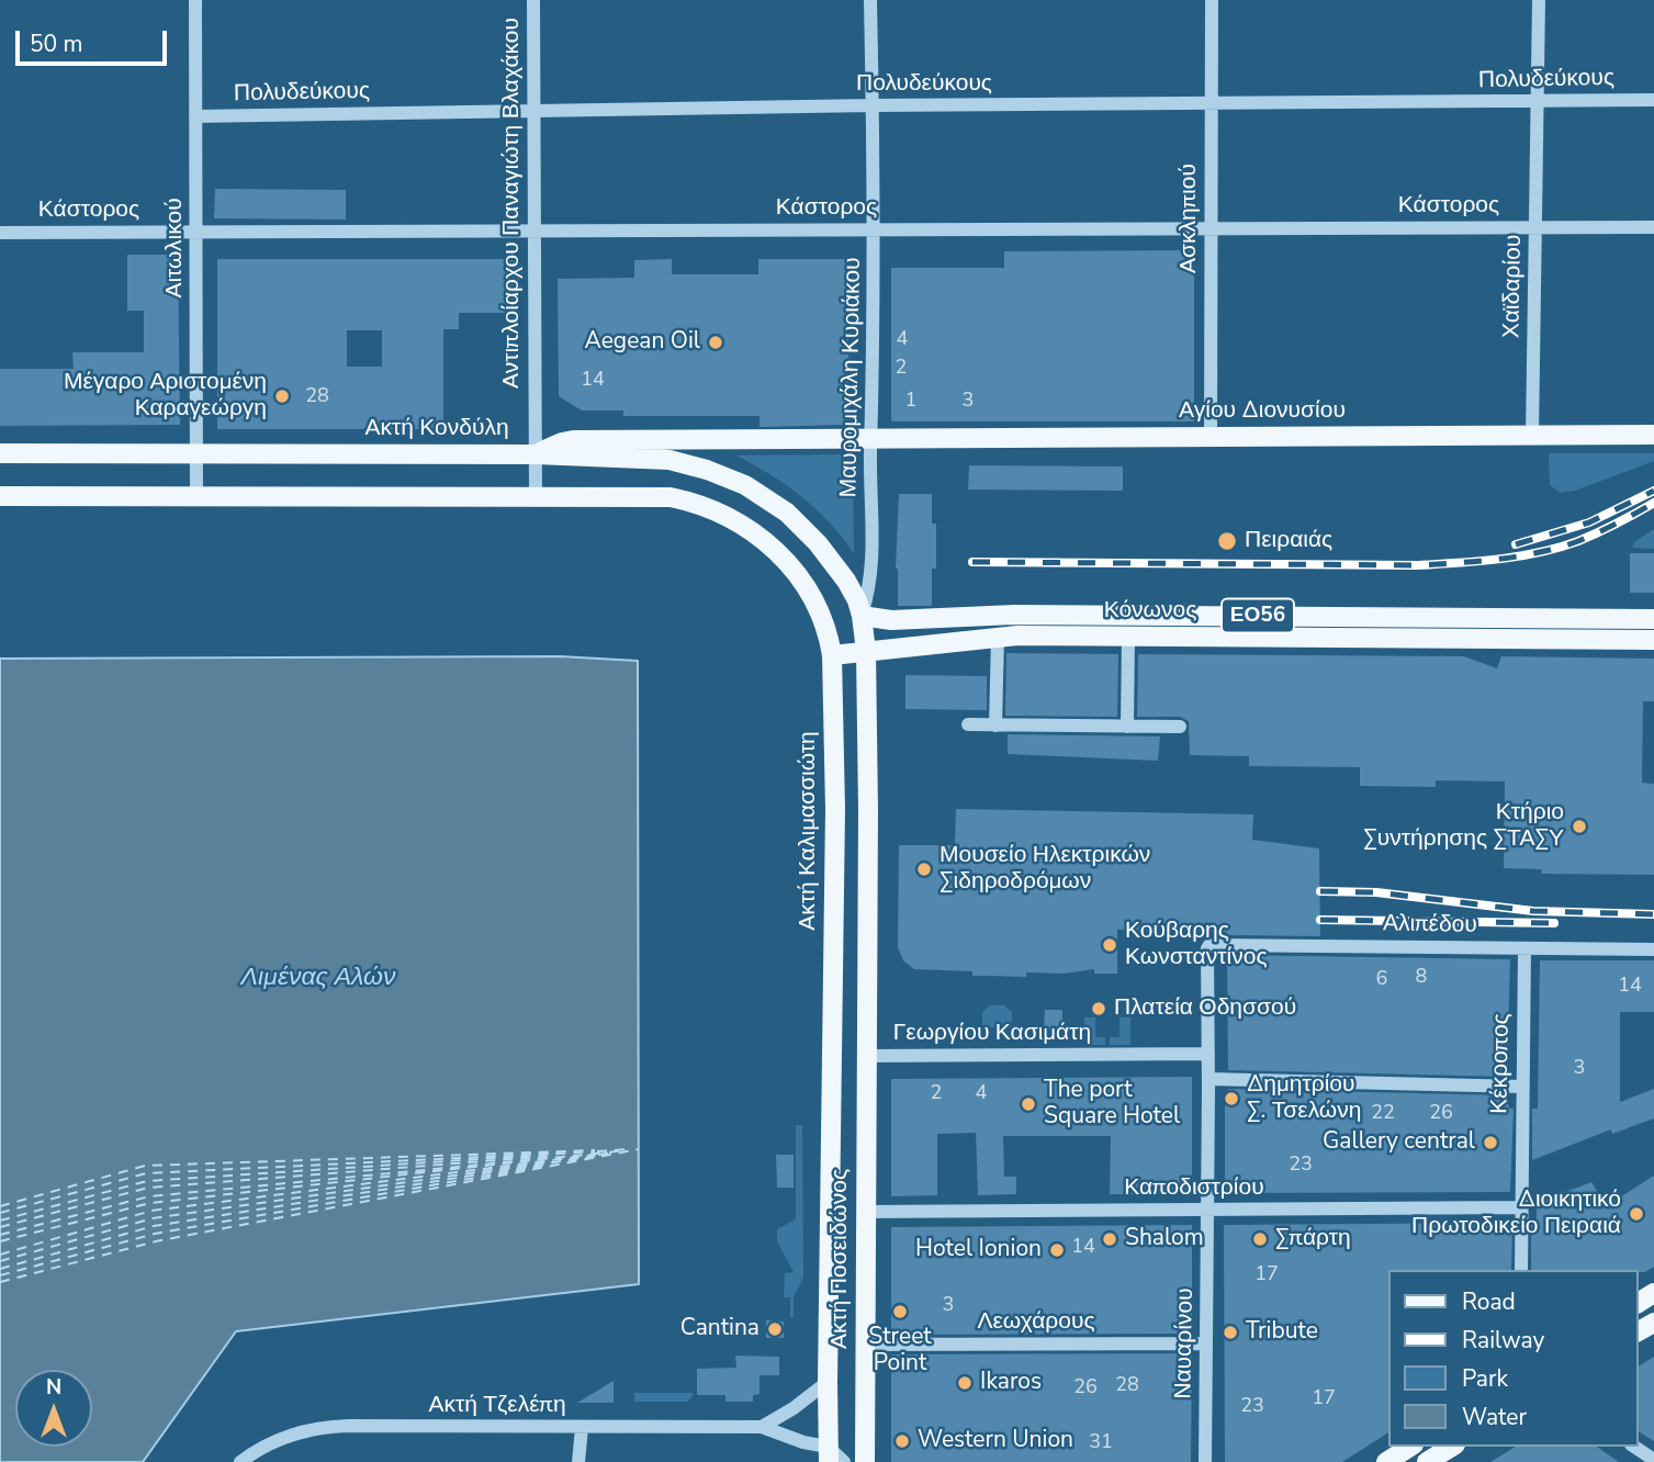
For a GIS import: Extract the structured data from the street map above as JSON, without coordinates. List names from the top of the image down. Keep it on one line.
{"streets":{"main road":["Αγίου Διονυσίου","Ακτή Κονδύλη","Κόνωνος","ΕΟ56","Ακτή Καλιμασσιώτη","Ακτή Ποσειδώνος"],"street":["Πολυδεύκους","Αντιπλοίαρχου Παναγιώτη Βλαχάκου","Κάστορος","Ασκληπιού","Αιτωλικού","Χαϊδαρίου","Μαυρομιχάλη Κυριάκου","Αλιπέδου","Γεωργίου Κασιμάτη","Κέκροπος","Καποδιστρίου","Λεωχάρους","Ναυαρίνου","Ακτή Τζελέπη"]},"crossings":[["Πολυδεύκους","Αντιπλοίαρχου Παναγιώτη Βλαχάκου"],["Πολυδεύκους","Ασκληπιού"],["Πολυδεύκους","Αιτωλικού"],["Πολυδεύκους","Χαϊδαρίου"],["Πολυδεύκους","Μαυρομιχάλη Κυριάκου"],["Αντιπλοίαρχου Παναγιώτη Βλαχάκου","Κάστορος"],["Αντιπλοίαρχου Παναγιώτη Βλαχάκου","Ακτή Κονδύλη"],["Αντιπλοίαρχου Παναγιώτη Βλαχάκου","Ακτή Καλιμασσιώτη"],["Κάστορος","Ασκληπιού"],["Κάστορος","Αιτωλικού"],["Κάστορος","Χαϊδαρίου"],["Κάστορος","Μαυρομιχάλη Κυριάκου"],["Ασκληπιού","Αγίου Διονυσίου"],["Αιτωλικού","Ακτή Κονδύλη"],["Χαϊδαρίου","Αγίου Διονυσίου"],["Μαυρομιχάλη Κυριάκου","Αγίου Διονυσίου"],["Μαυρομιχάλη Κυριάκου","Ακτή Κονδύλη"],["Μαυρομιχάλη Κυριάκου","Κόνωνος"],["Αγίου Διονυσίου","Ακτή Κονδύλη"],["Κόνωνος","Ακτή Καλιμασσιώτη"],["Ακτή Καλιμασσιώτη","Ακτή Ποσειδώνος"],["Αλιπέδου","Κέκροπος"],["Αλιπέδου","Ναυαρίνου"],["Γεωργίου Κασιμάτη","Ακτή Ποσειδώνος"],["Γεωργίου Κασιμάτη","Ναυαρίνου"],["Κέκροπος","Καποδιστρίου"],["Καποδιστρίου","Ακτή Ποσειδώνος"],["Καποδιστρίου","Ναυαρίνου"],["Ακτή Ποσειδώνος","Λεωχάρους"],["Ακτή Ποσειδώνος","Ακτή Τζελέπη"],["Λεωχάρους","Ναυαρίνου"]],"water":["Λιμένας Αλών"],"places":["Aegean Oil","Μέγαρο Αριστομένη Καραγεώργη","Πειραιάς","Κτήριο Συντήρησης ΣΤΑΣΥ","Μουσείο Ηλεκτρικών Σιδηροδρόμων","Κούβαρης Κωνσταντίνος","Πλατεία Οδησσού","Δημητρίου Σ. Τσελώνη","The port Square Hotel","Gallery central","Διοικητικό Πρωτοδικείο Πειραιά","Shalom","Σπάρτη","Hotel Ionion","Street Point","Cantina","Tribute","Ikaros","Western Union"],"house_numbers":["4","2","14","28","1","3","8","6","14","3","2","4","22","26","23","14","17","3","28","26","17","23","31"],"legend":["Road","Railway","Park","Water"],"scale_bar":"50 m","north":"top"}
